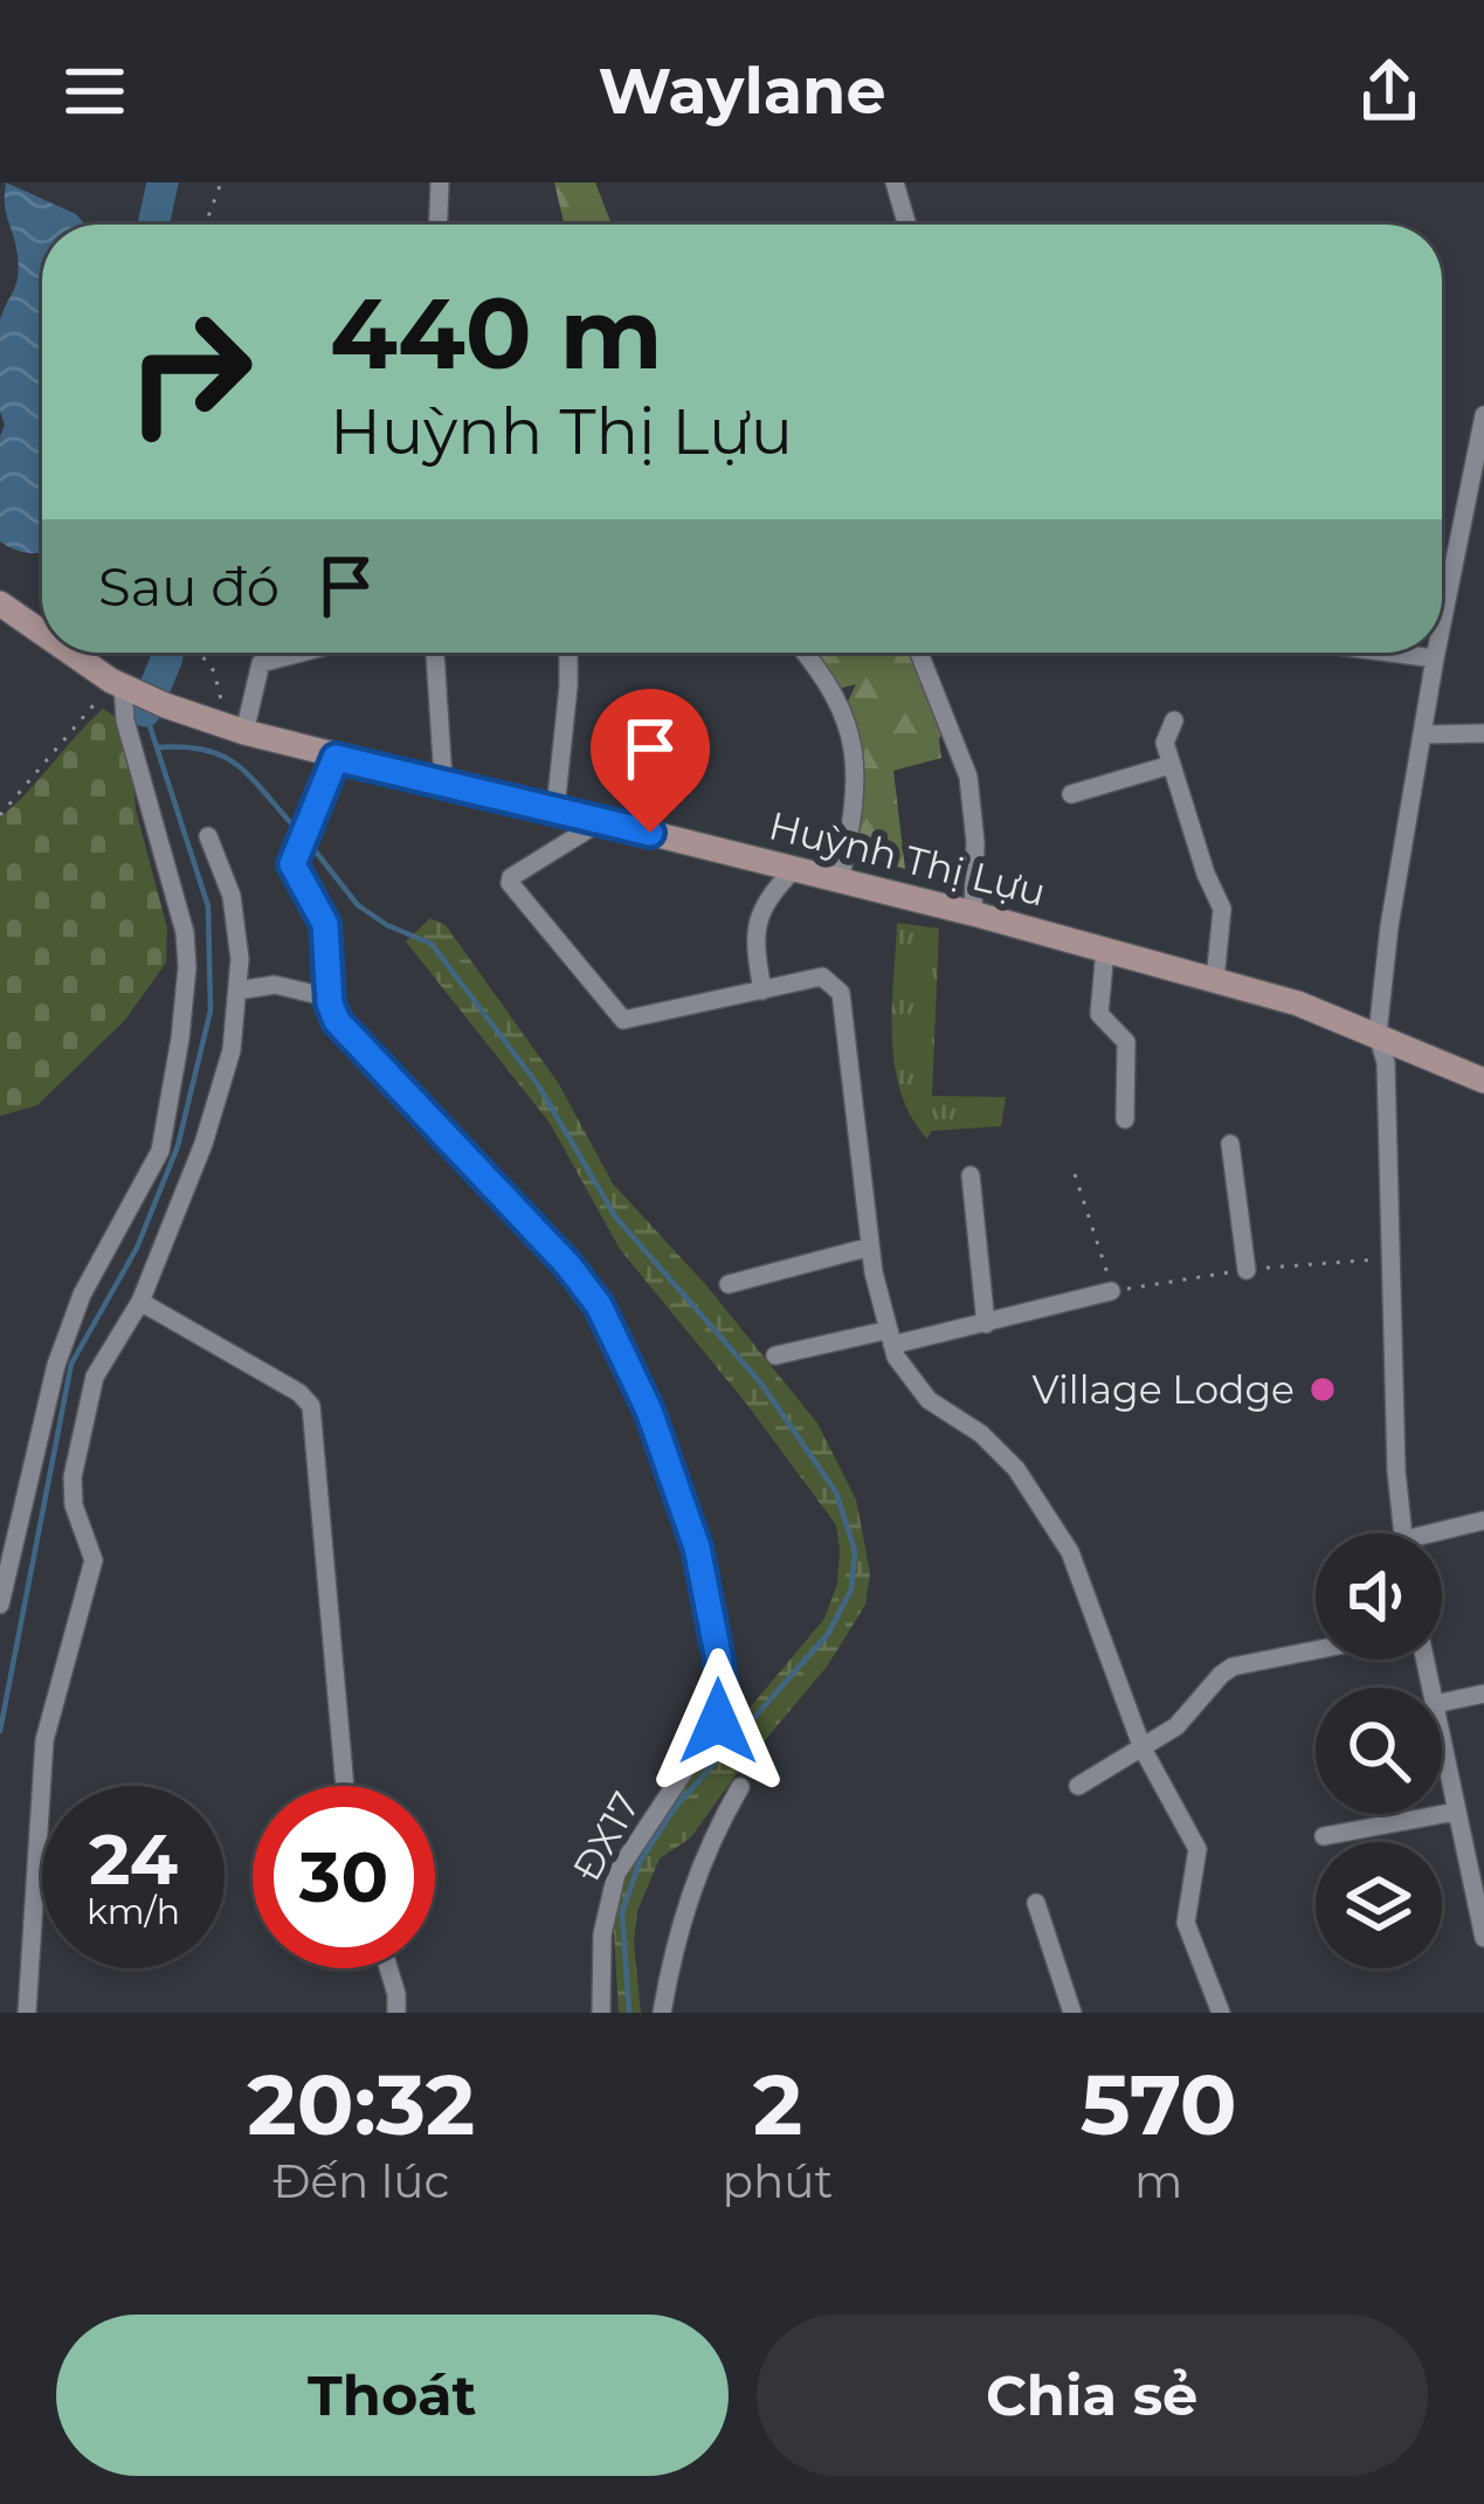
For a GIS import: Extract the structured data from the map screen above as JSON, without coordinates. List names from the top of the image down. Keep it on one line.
{"streets":{"street":["Huỳnh Thị Lựu","ĐX17"]},"places":["Village Lodge"],"page":{"header":"Waylane","turn":["440 m","Huỳnh Thị Lựu"],"then":"Sau đó","speed":"24 km/h","limit":"30","eta":["20:32","Đến lúc","2","phút","570","m"],"buttons":["Thoát","Chia sẻ"]}}
